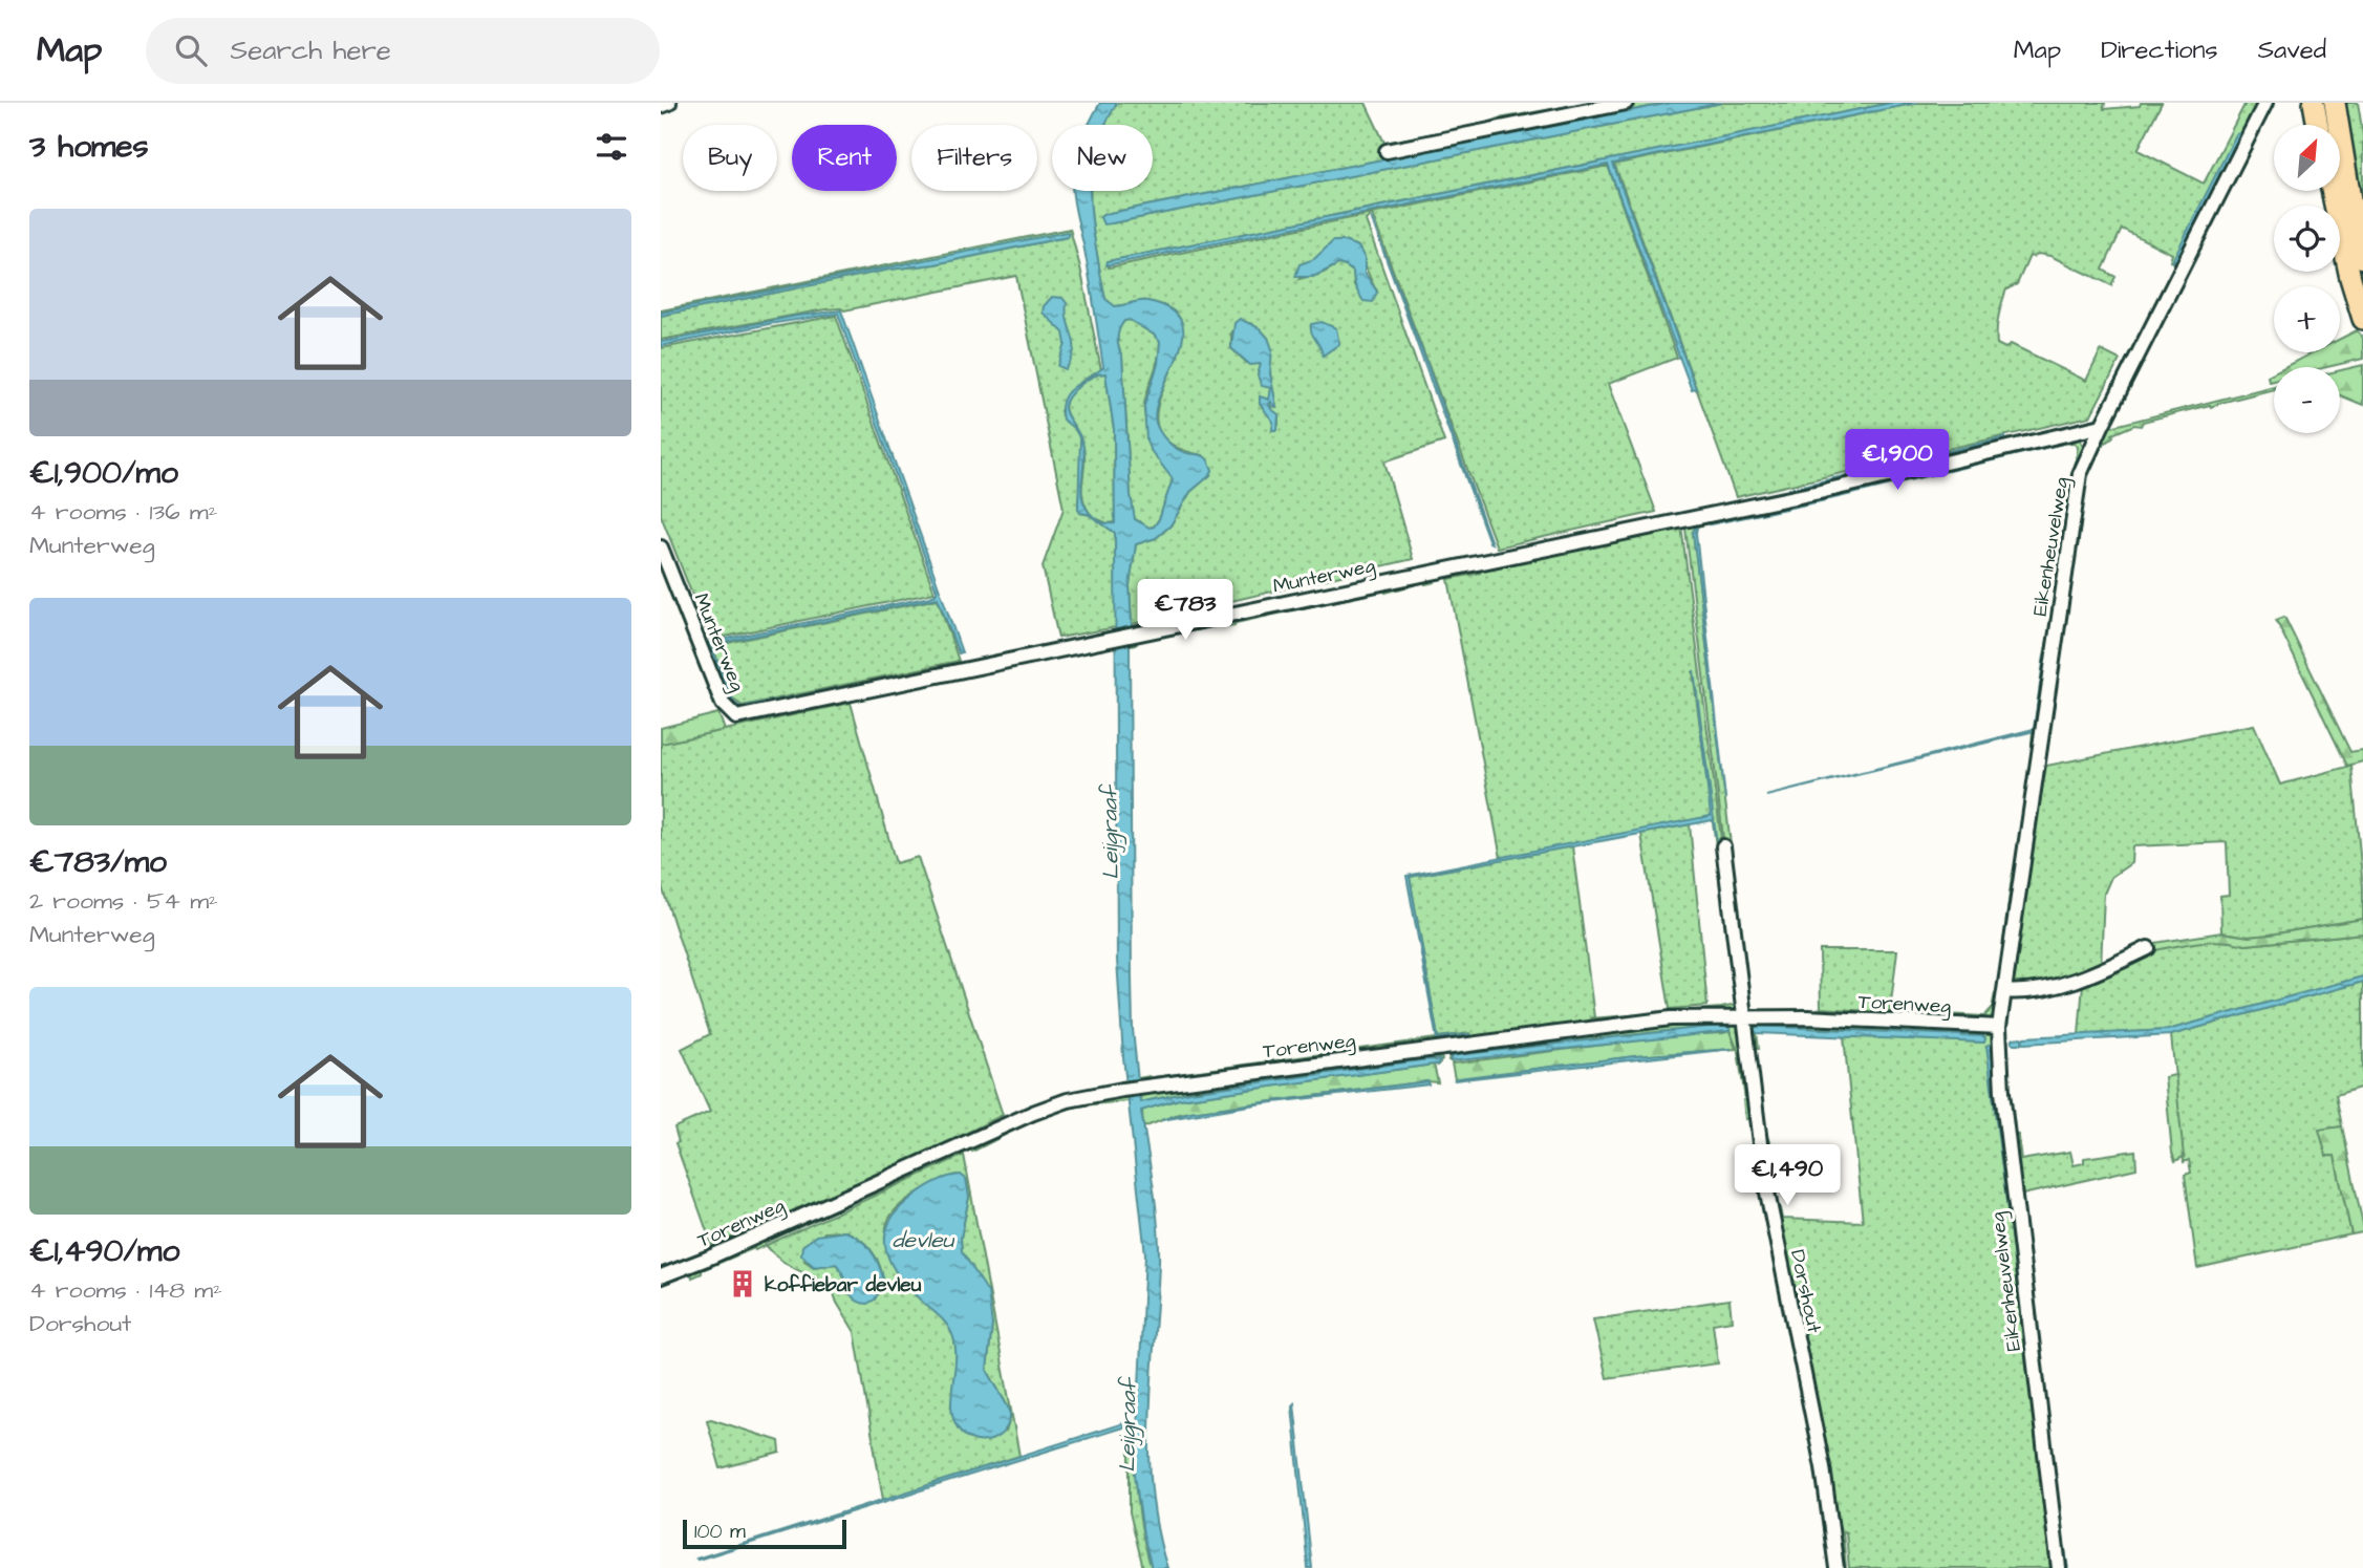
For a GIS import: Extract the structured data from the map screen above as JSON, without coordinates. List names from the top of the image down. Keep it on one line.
{"streets":{"street":["Eikenheuvelweg","Munterweg","Torenweg","Dorshout"]},"crossings":[["Eikenheuvelweg","Munterweg"],["Eikenheuvelweg","Torenweg"],["Torenweg","Dorshout"]],"water":["Leijgraaf","devleu"],"places":{"building":["koffiebar devleu"]},"scale_bar":"100 m","north":"top right","page":{"header":"Map","search":"Search here","nav":["Map","Directions","Saved"],"heading":"3 homes","map_buttons":["+","−"],"chip":["Buy","Rent","Filters","New"],"list":[{"name":"€1,900/mo","note":"4 rooms · 136 m² · Munterweg"},{"name":"€783/mo","note":"2 rooms · 54 m² · Munterweg"},{"name":"€1,490/mo","note":"4 rooms · 148 m² · Dorshout"}],"price":["€1,900","€783","€1,490"],"scale":"100 m"}}
